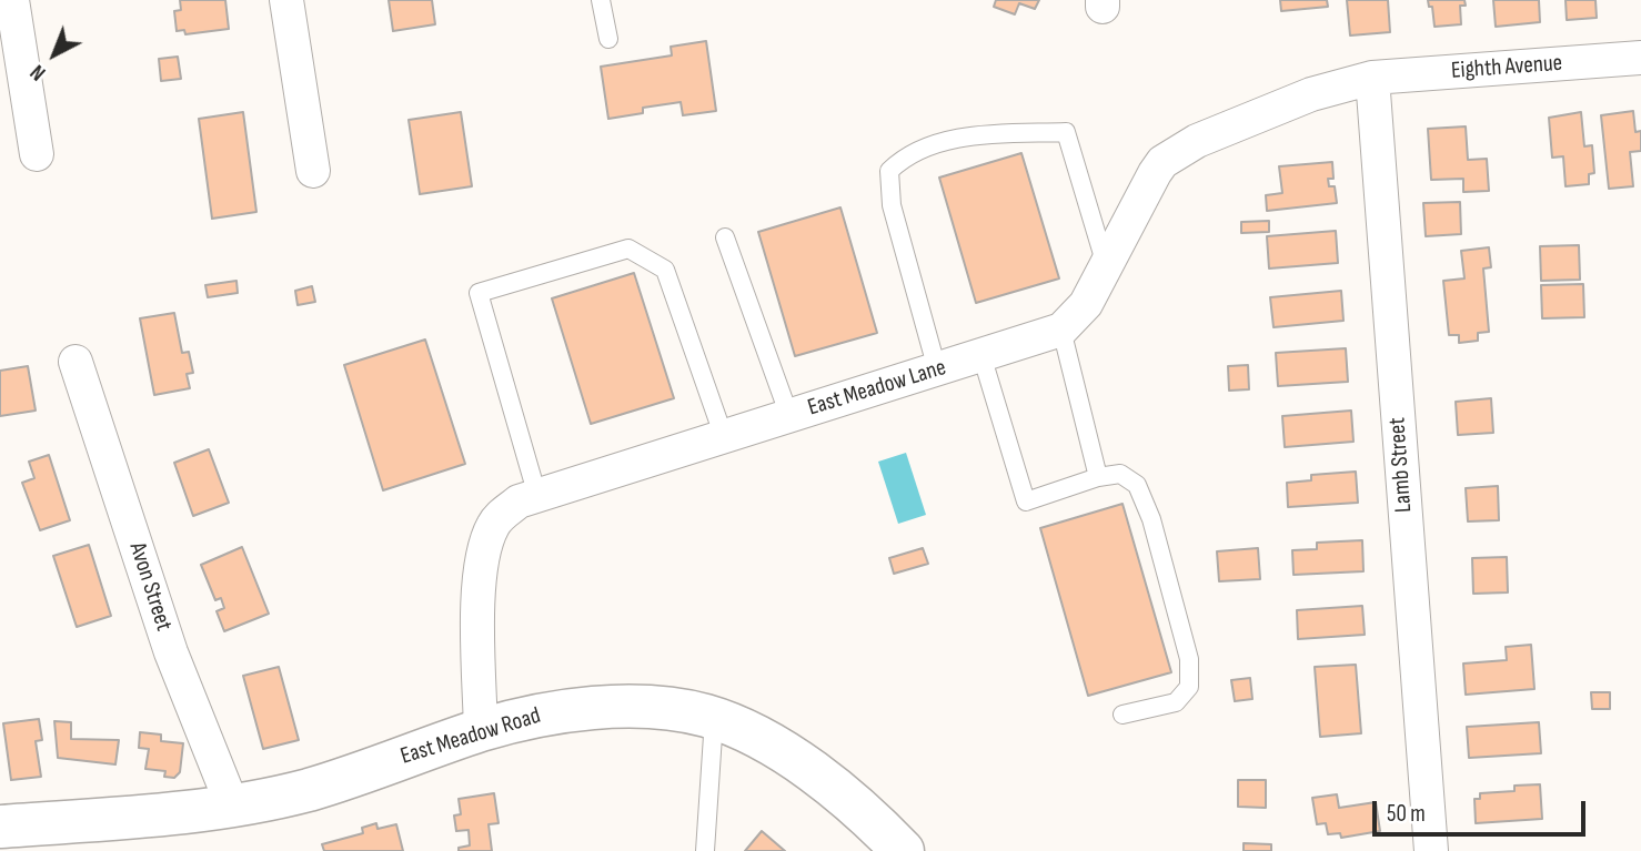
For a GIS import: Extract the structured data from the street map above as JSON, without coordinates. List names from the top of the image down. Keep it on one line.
{"streets":{"street":["Eighth Avenue","East Meadow Lane","Lamb Street","Avon Street","East Meadow Road"]},"crossings":[["Eighth Avenue","Lamb Street"],["East Meadow Lane","East Meadow Road"],["Avon Street","East Meadow Road"]],"scale_bar":"50 m","north":"bottom left"}
